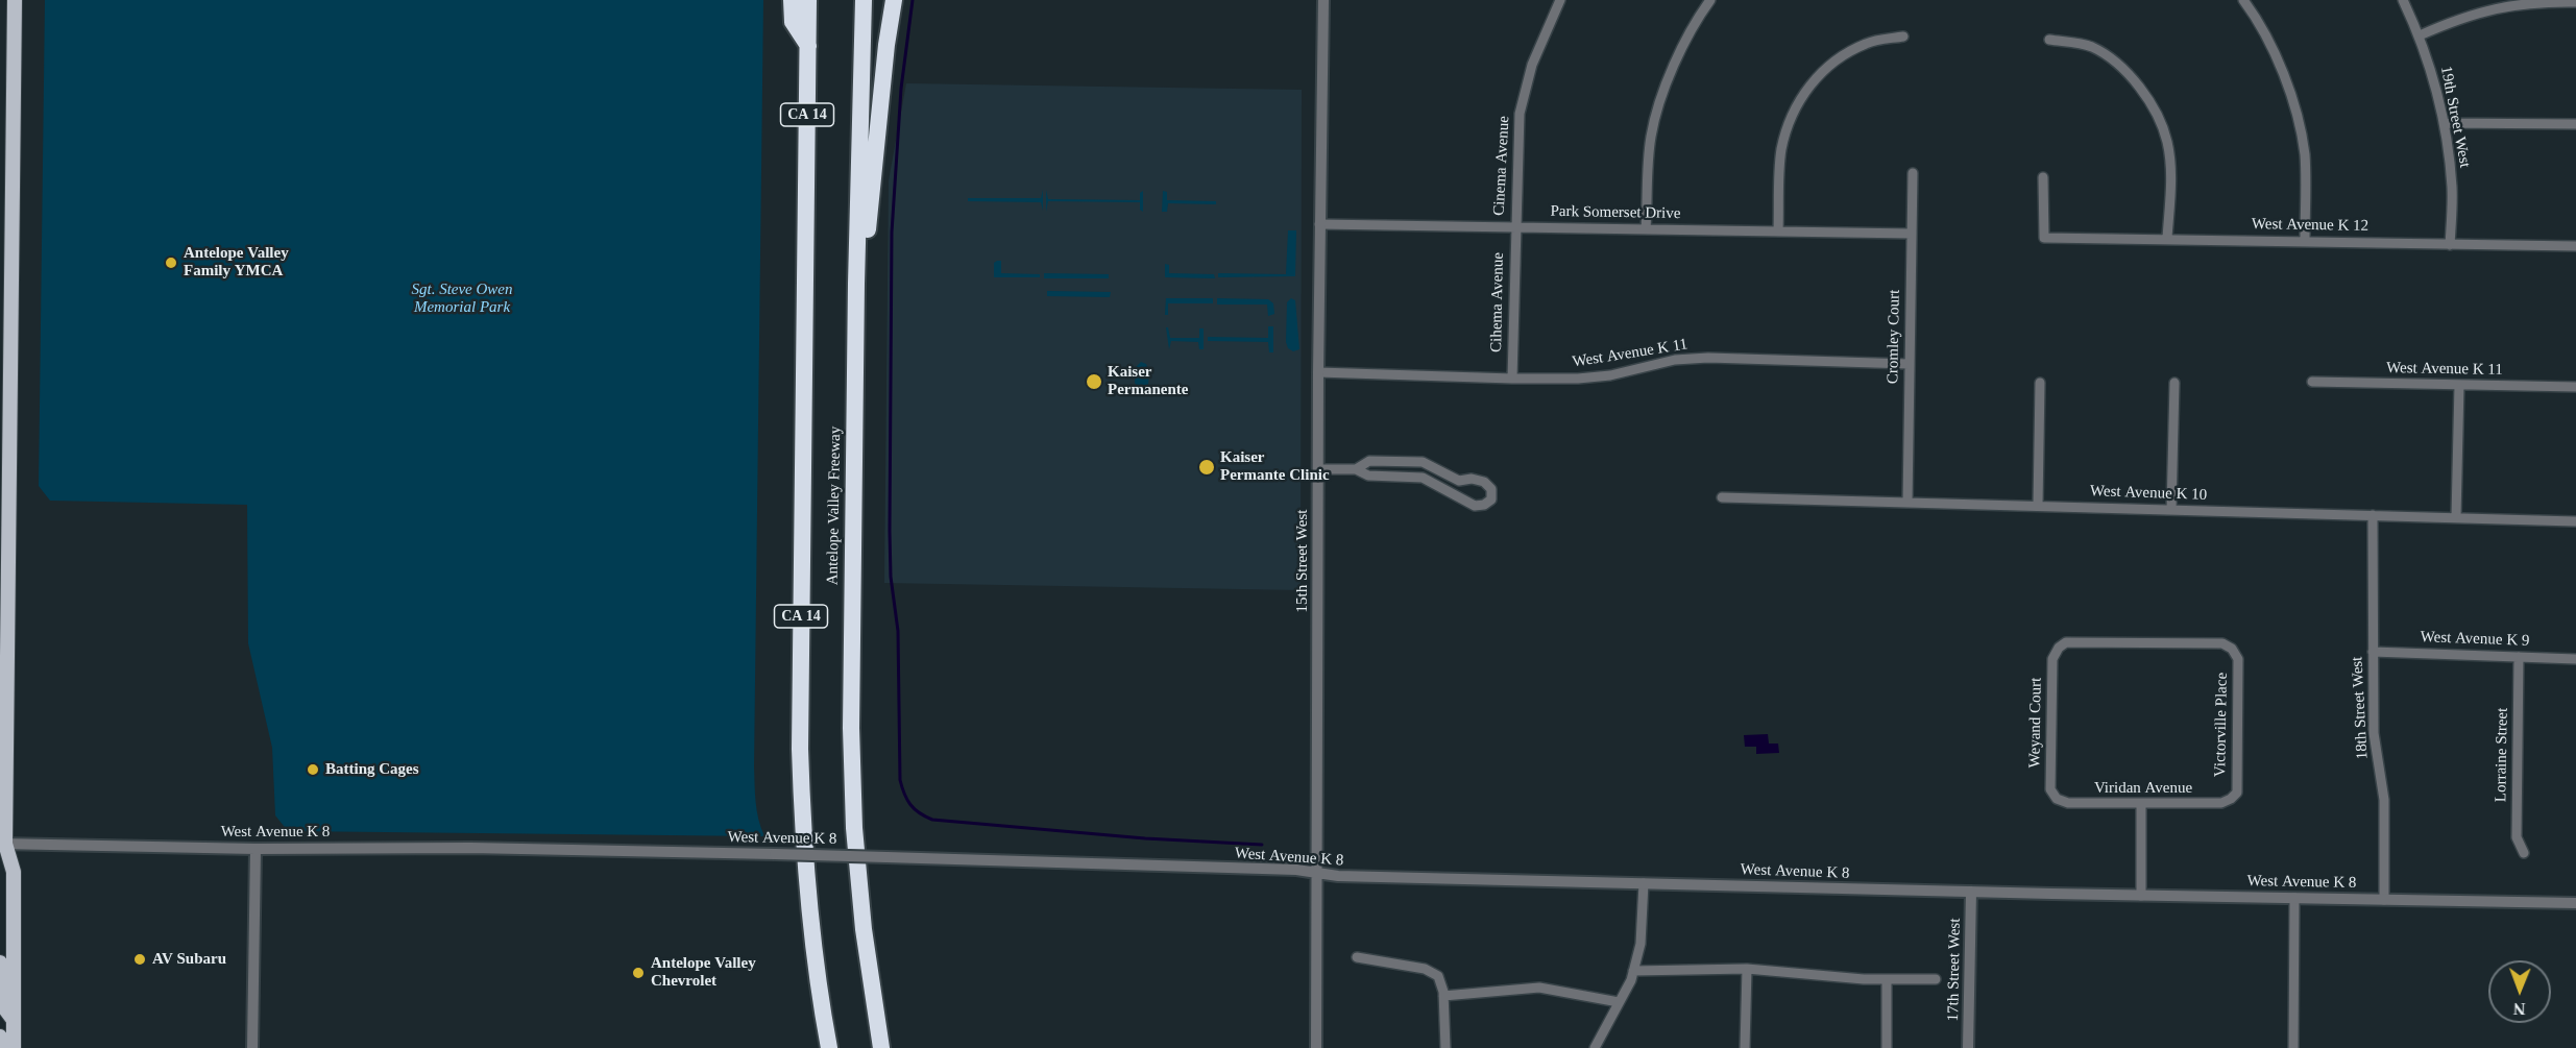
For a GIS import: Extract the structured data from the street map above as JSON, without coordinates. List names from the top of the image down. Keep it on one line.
{"streets":{"highway":["CA 14","Antelope Valley Freeway"],"street":["19th Street West","Cinema Avenue","Park Somerset Drive","West Avenue K 12","Cihema Avenue","Cromley Court","West Avenue K 11","West Avenue K 10","15th Street West","West Avenue K 9","18th Street West","Weyand Court","Victorville Place","Lorraine Street","Viridan Avenue","West Avenue K 8","17th Street West"]},"crossings":[["19th Street West","West Avenue K 12"],["Cinema Avenue","Park Somerset Drive"],["Cinema Avenue","Cihema Avenue"],["Park Somerset Drive","Cihema Avenue"],["Park Somerset Drive","Cromley Court"],["Park Somerset Drive","15th Street West"],["Cihema Avenue","West Avenue K 11"],["Cromley Court","West Avenue K 11"],["Cromley Court","West Avenue K 10"],["West Avenue K 11","15th Street West"],["West Avenue K 10","18th Street West"],["15th Street West","West Avenue K 8"],["West Avenue K 9","18th Street West"],["West Avenue K 9","Lorraine Street"],["18th Street West","West Avenue K 8"],["Weyand Court","Victorville Place"],["Weyand Court","Viridan Avenue"],["Victorville Place","Viridan Avenue"],["West Avenue K 8","17th Street West"]],"parks":["Sgt. Steve Owen Memorial Park"],"places":["Antelope Valley Family YMCA","Kaiser Permanente","Kaiser Permante Clinic","Batting Cages","AV Subaru","Antelope Valley Chevrolet"],"north":"bottom"}
